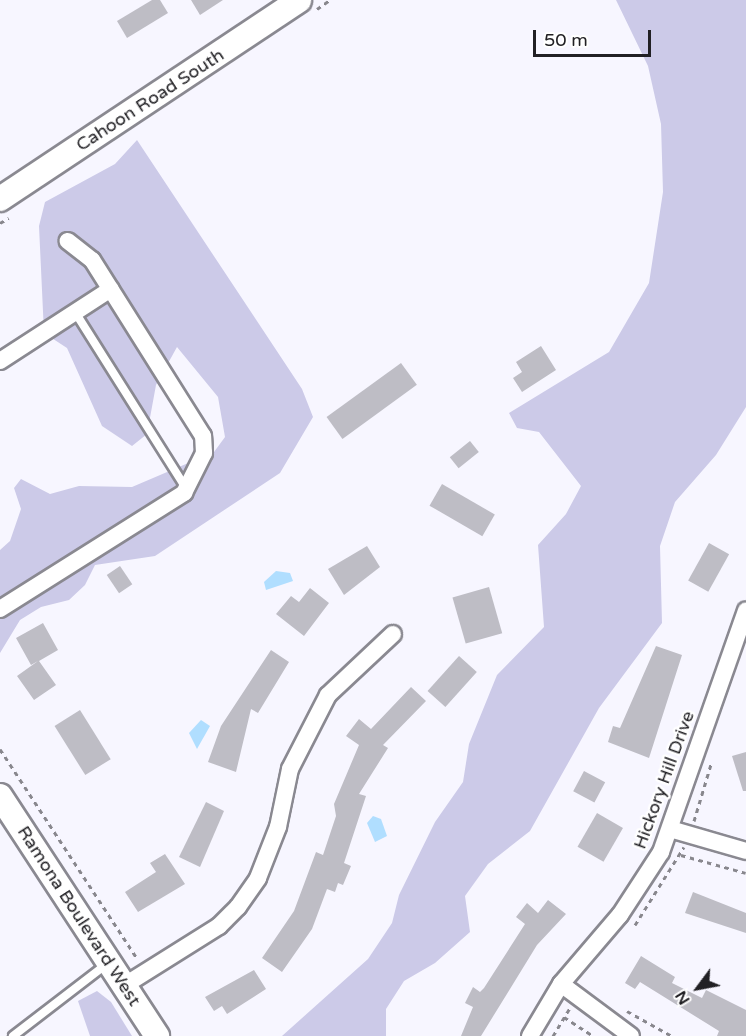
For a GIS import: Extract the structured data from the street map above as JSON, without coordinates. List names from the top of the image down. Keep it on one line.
{"streets":{"main road":["Cahoon Road South","Ramona Boulevard West"],"street":["Hickory Hill Drive"]},"scale_bar":"50 m","north":"bottom left"}
